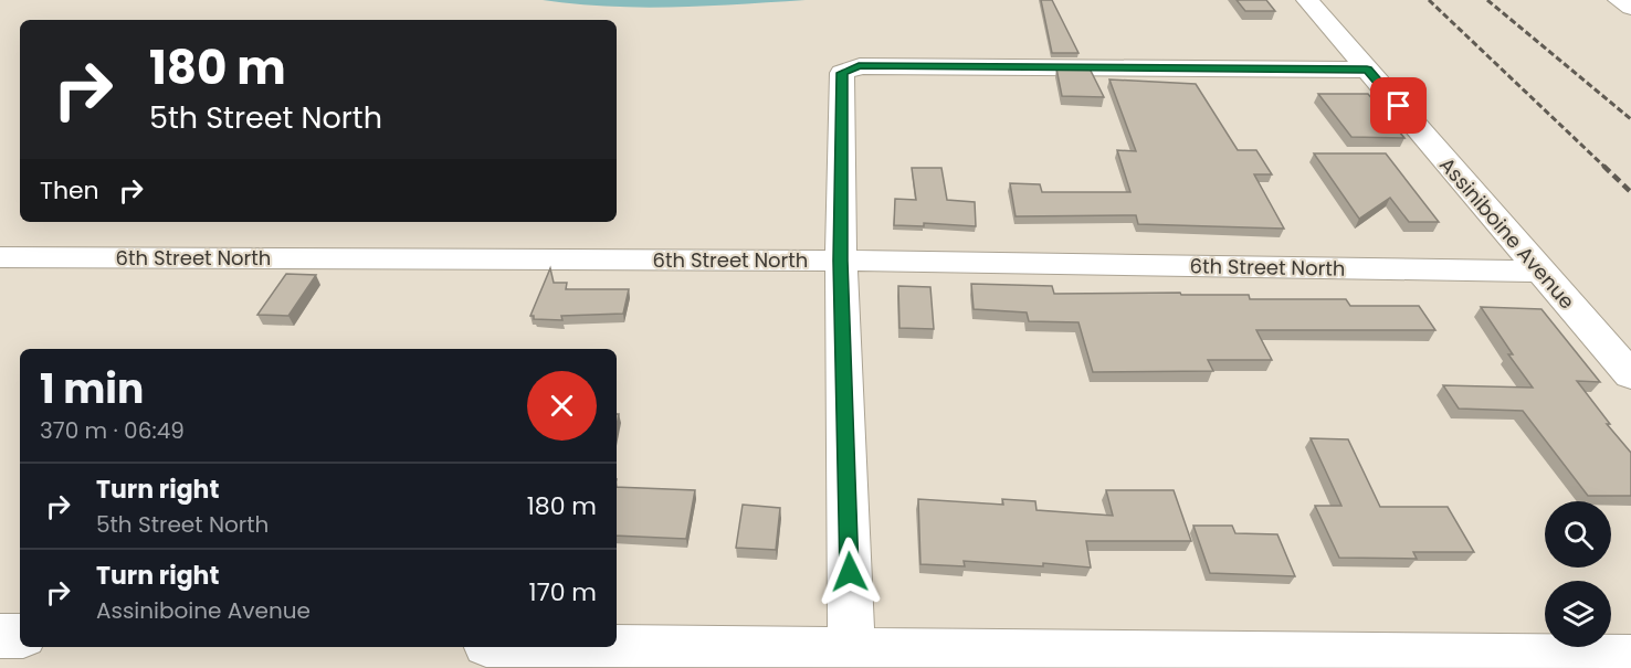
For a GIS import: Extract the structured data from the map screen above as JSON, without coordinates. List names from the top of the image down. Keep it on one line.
{"streets":{"street":["Assiniboine Avenue","6th Street North"]},"crossings":[["Assiniboine Avenue","6th Street North"]],"page":{"turn":["180 m","5th Street North"],"then":"Then","heading":["1 min","370 m · 06:49"],"list":[{"name":"Turn right","note":"5th Street North","value":"180 m"},{"name":"Turn right","note":"Assiniboine Avenue","value":"170 m"}]}}
